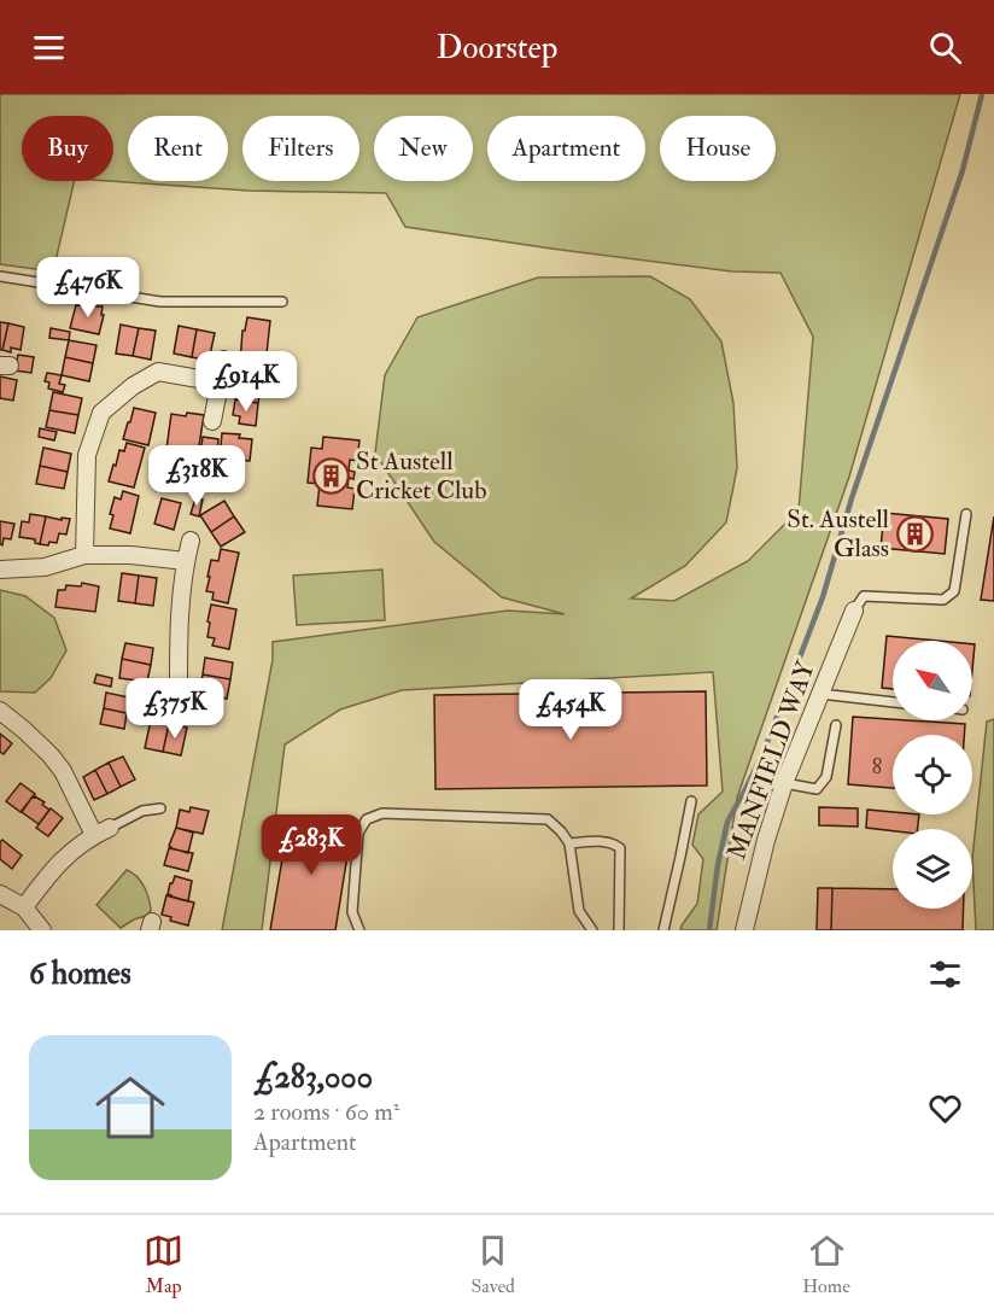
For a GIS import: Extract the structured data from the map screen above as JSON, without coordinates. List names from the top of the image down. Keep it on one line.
{"streets":{"street":["MANFIELD WAY"]},"places":{"building":["St Austell Cricket Club","St. Austell Glass"]},"house_numbers":["8"],"north":"top left","page":{"header":"Doorstep","chip":["Buy","Rent","Filters","New","Apartment","House"],"price":["£476K","£914K","£318K","£375K","£454K","£283K"],"heading":"6 homes","list":[{"name":"£283,000","note":"2 rooms · 60 m² · Apartment"}],"tabs":["Map","Saved","Home"]}}
